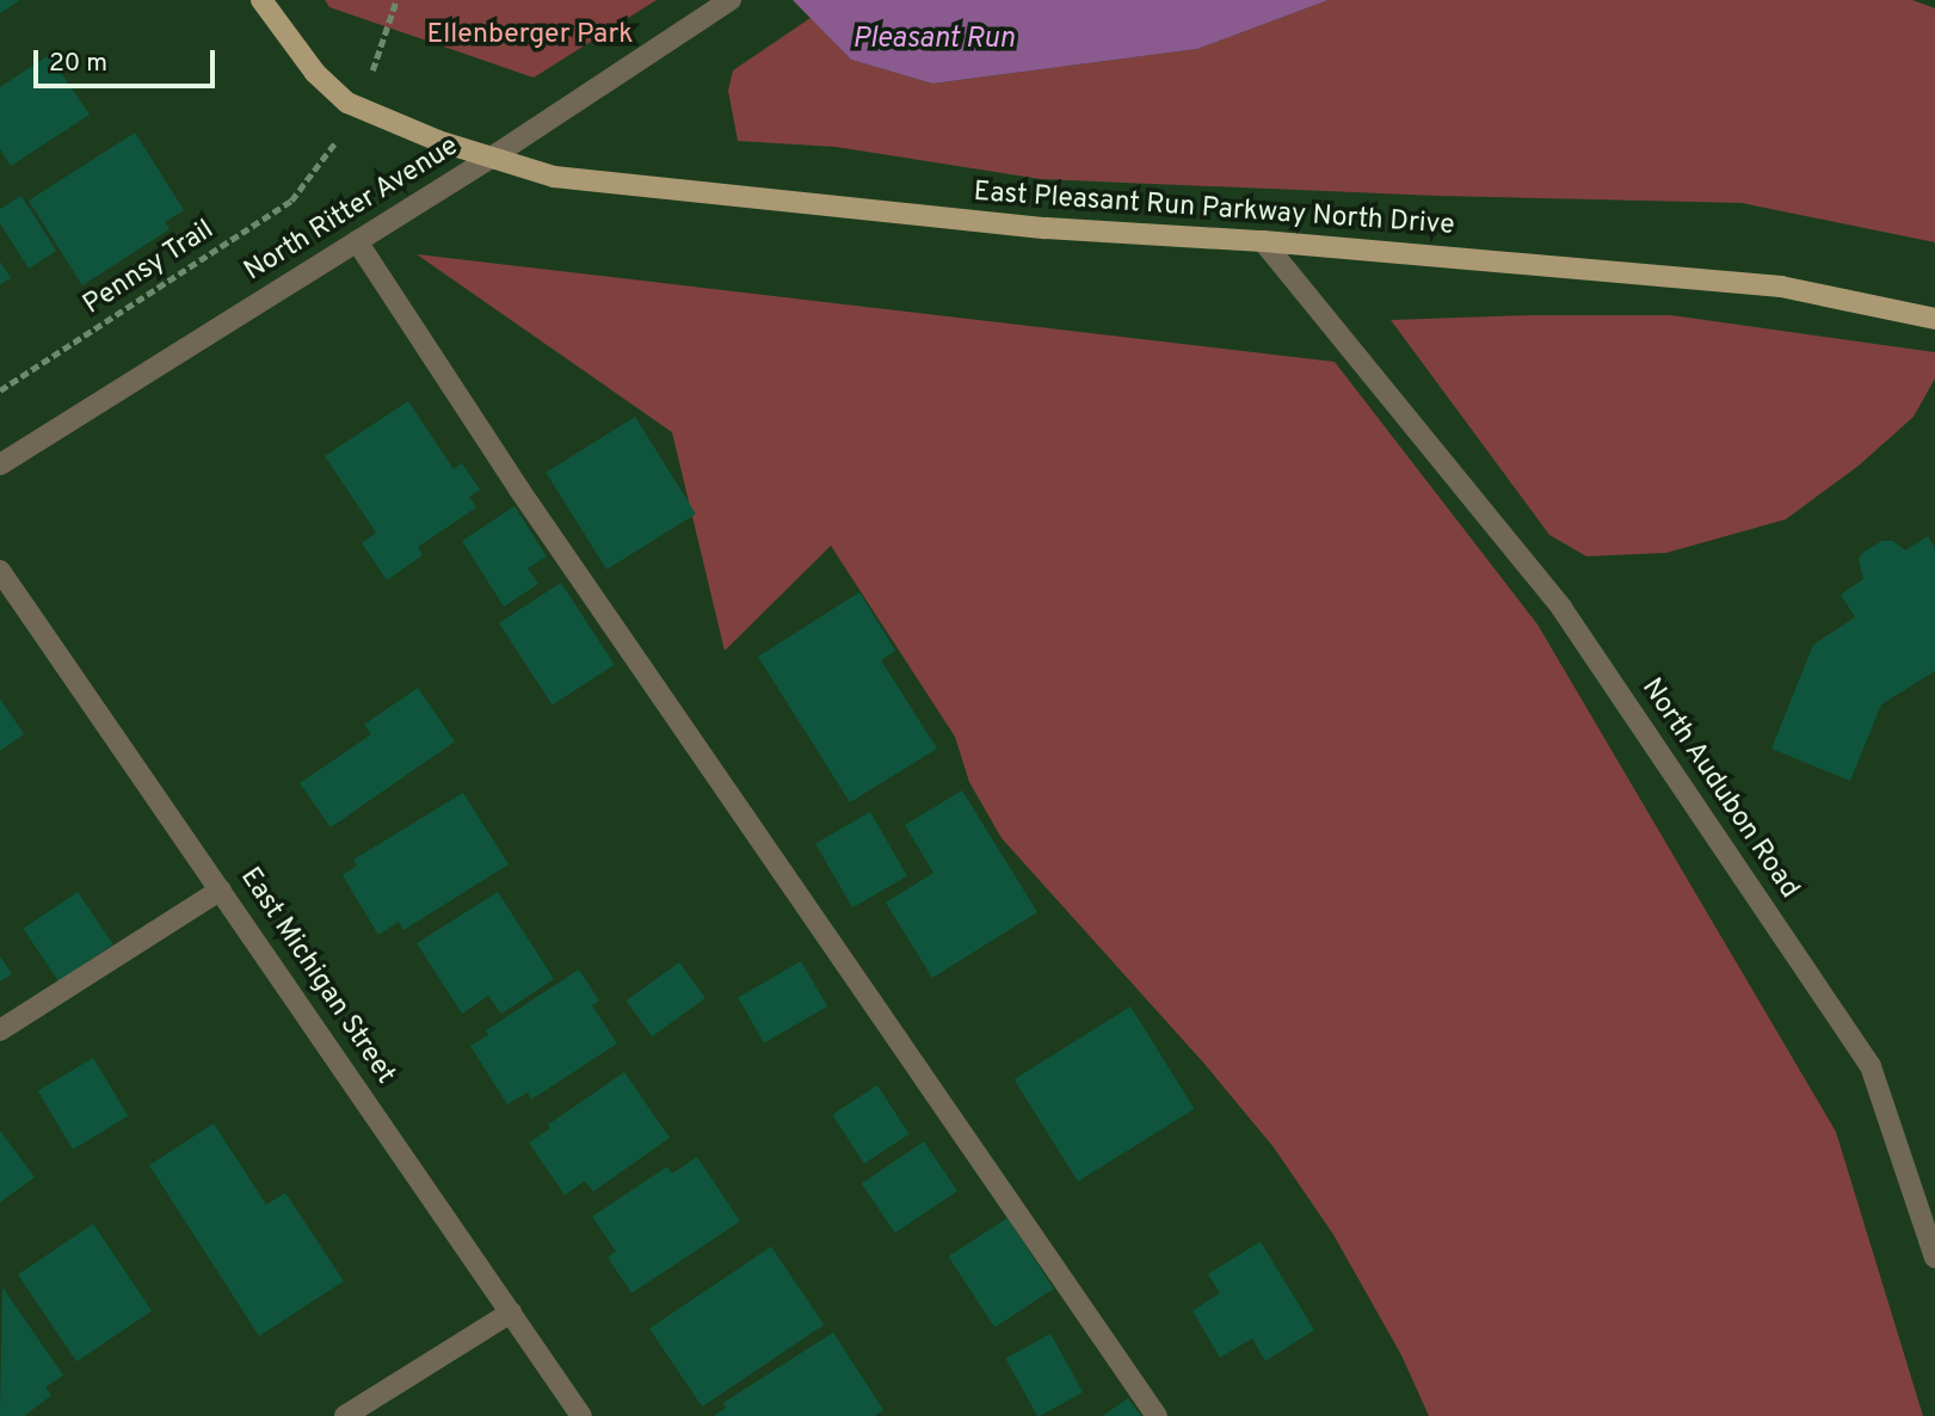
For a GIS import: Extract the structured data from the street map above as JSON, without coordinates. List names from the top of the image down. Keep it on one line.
{"streets":{"main road":["East Pleasant Run Parkway North Drive"],"street":["North Ritter Avenue","North Audubon Road","East Michigan Street"],"path":["Pennsy Trail"]},"crossings":[["North Ritter Avenue","East Pleasant Run Parkway North Drive"],["East Pleasant Run Parkway North Drive","North Audubon Road"]],"water":["Pleasant Run"],"parks":["Ellenberger Park"],"scale_bar":"20 m"}
